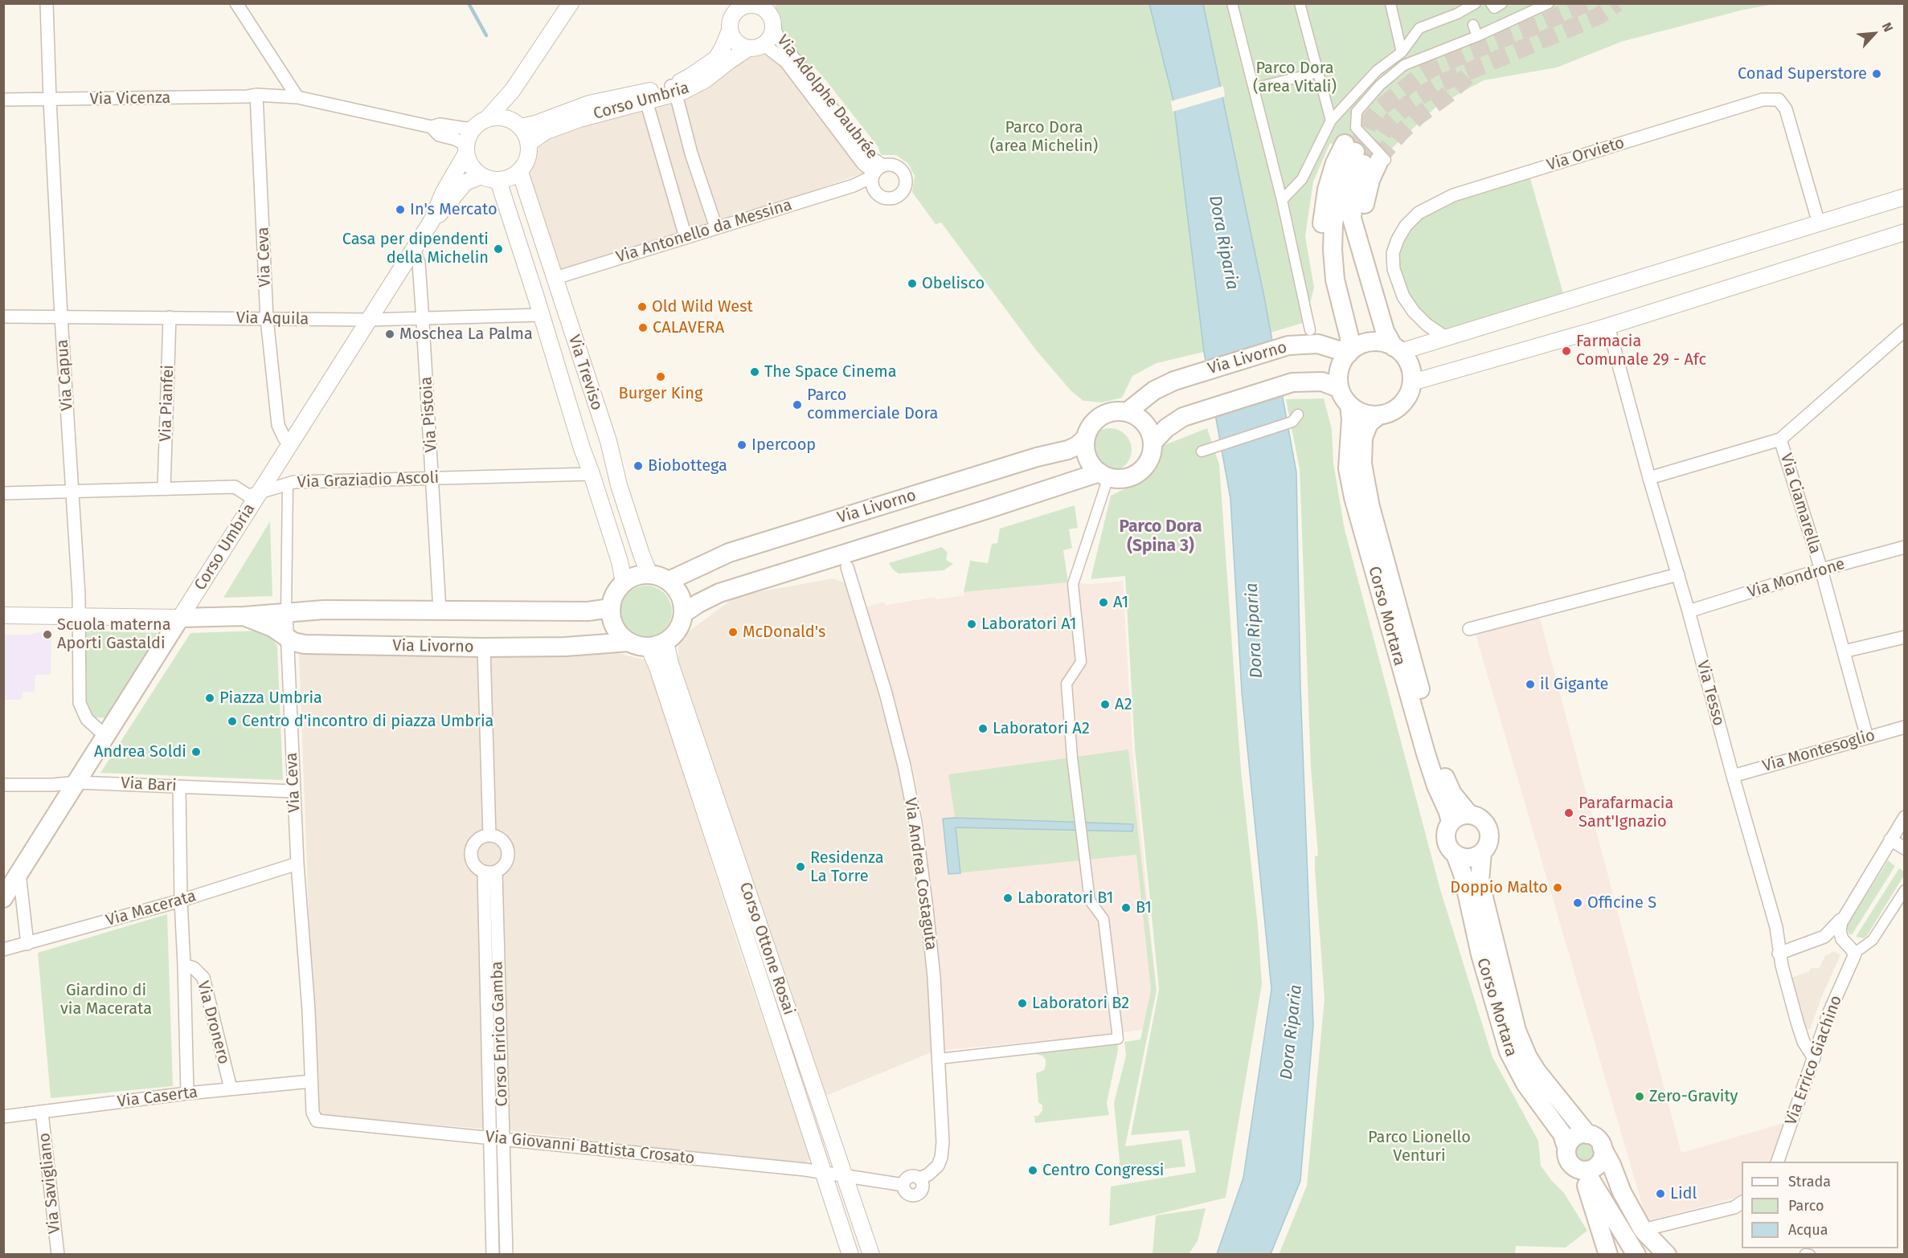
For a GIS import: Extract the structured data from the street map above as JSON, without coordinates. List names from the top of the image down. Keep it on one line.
{"streets":{"main road":["Corso Umbria","Via Livorno","Corso Mortara"],"street":["Via Adolphe Daubrée","Via Vicenza","Via Orvieto","Via Antonello da Messina","Via Ceva","Via Aquila","Via Treviso","Via Capua","Via Pianfei","Via Pistoia","Via Graziadio Ascoli","Via Ciamarella","Via Mondrone","Via Tesso","Via Montesoglio","Via Bari","Via Andrea Costaguta","Via Macerata","Corso Ottone Rosai","Via Dronero","Corso Enrico Gamba","Via Errico Giachino","Via Caserta","Via Giovanni Battista Crosato","Via Savigliano"]},"crossings":[["Via Adolphe Daubrée","Corso Umbria"],["Via Adolphe Daubrée","Via Antonello da Messina"],["Via Vicenza","Via Ceva"],["Via Vicenza","Via Capua"],["Corso Umbria","Via Ceva"],["Corso Umbria","Via Aquila"],["Corso Umbria","Via Livorno"],["Corso Umbria","Via Treviso"],["Corso Umbria","Via Capua"],["Corso Umbria","Via Pistoia"],["Corso Umbria","Via Graziadio Ascoli"],["Corso Umbria","Via Bari"],["Via Antonello da Messina","Via Treviso"],["Via Ceva","Via Aquila"],["Via Ceva","Via Livorno"],["Via Ceva","Via Graziadio Ascoli"],["Via Ceva","Via Bari"],["Via Ceva","Via Macerata"],["Via Ceva","Via Caserta"],["Via Ceva","Via Giovanni Battista Crosato"],["Via Aquila","Via Treviso"],["Via Aquila","Via Capua"],["Via Aquila","Via Pianfei"],["Via Aquila","Via Pistoia"],["Via Livorno","Via Treviso"],["Via Livorno","Via Capua"],["Via Livorno","Via Pistoia"],["Via Livorno","Corso Mortara"],["Via Livorno","Corso Ottone Rosai"],["Via Treviso","Via Graziadio Ascoli"],["Via Treviso","Corso Ottone Rosai"],["Via Capua","Via Graziadio Ascoli"],["Via Pianfei","Via Graziadio Ascoli"],["Via Pistoia","Via Graziadio Ascoli"],["Via Ciamarella","Via Mondrone"],["Via Ciamarella","Via Tesso"],["Via Ciamarella","Via Montesoglio"],["Via Mondrone","Via Tesso"],["Via Tesso","Via Montesoglio"],["Via Tesso","Via Errico Giachino"],["Via Bari","Via Dronero"],["Via Andrea Costaguta","Via Giovanni Battista Crosato"],["Via Macerata","Via Dronero"],["Corso Ottone Rosai","Via Giovanni Battista Crosato"],["Via Dronero","Via Caserta"],["Corso Enrico Gamba","Via Giovanni Battista Crosato"],["Via Caserta","Via Giovanni Battista Crosato"],["Via Caserta","Via Savigliano"]],"districts":["Parco Dora (Spina 3)"],"water":["Dora Riparia"],"parks":["Parco Dora (area Vitali)","Parco Dora (area Michelin)","Giardino di via Macerata","Parco Lionello Venturi"],"places":["Conad Superstore","In's Mercato","Casa per dipendenti della Michelin","Obelisco","Old Wild West","CALAVERA","Moschea La Palma","Farmacia Comunale 29 - Afc","The Space Cinema","Burger King","Parco commerciale Dora","Ipercoop","Biobottega","A1","Laboratori A1","McDonald's","Scuola materna Aporti Gastaldi","il Gigante","Piazza Umbria","A2","Centro d'incontro di piazza Umbria","Laboratori A2","Andrea Soldi","Parafarmacia Sant'Ignazio","Residenza La Torre","Doppio Malto","Laboratori B1","Officine S","B1","Laboratori B2","Zero-Gravity","Centro Congressi","Lidl"],"legend":["Strada","Parco","Acqua"],"north":"top right"}
